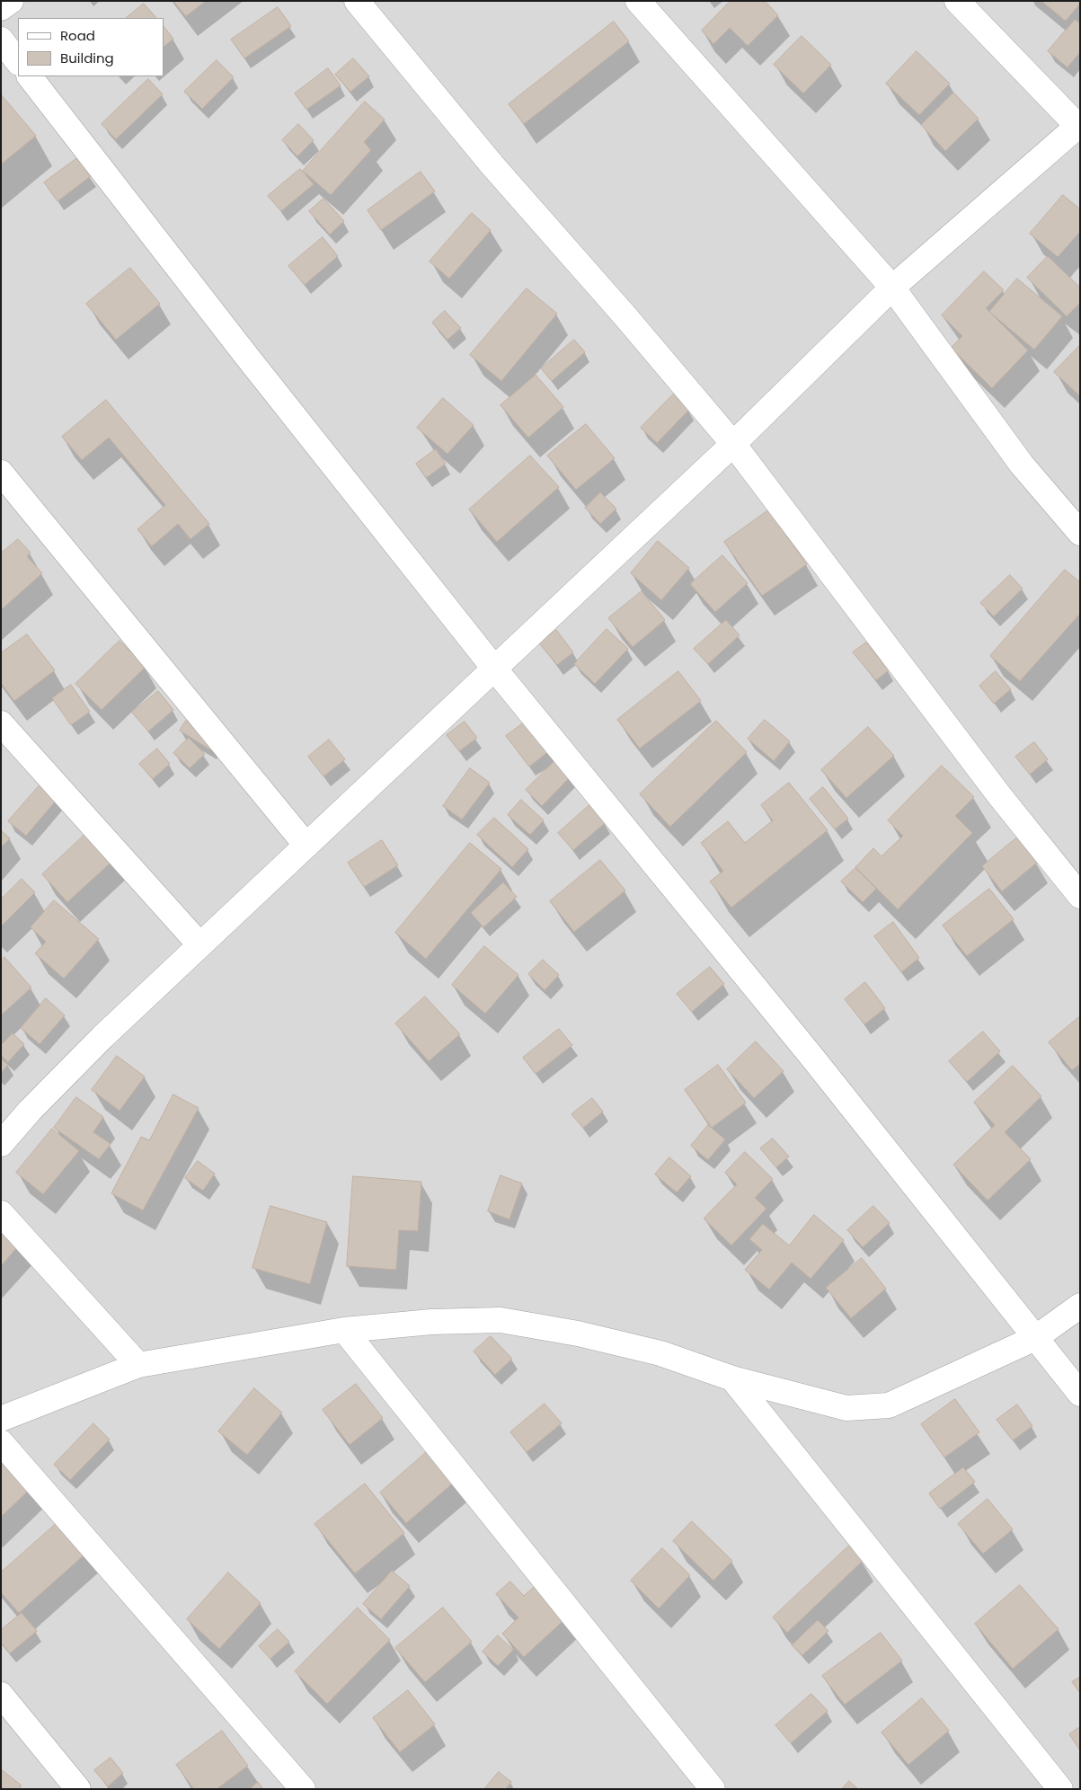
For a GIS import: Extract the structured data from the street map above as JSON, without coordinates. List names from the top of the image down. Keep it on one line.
{"legend":["Road","Building"]}
